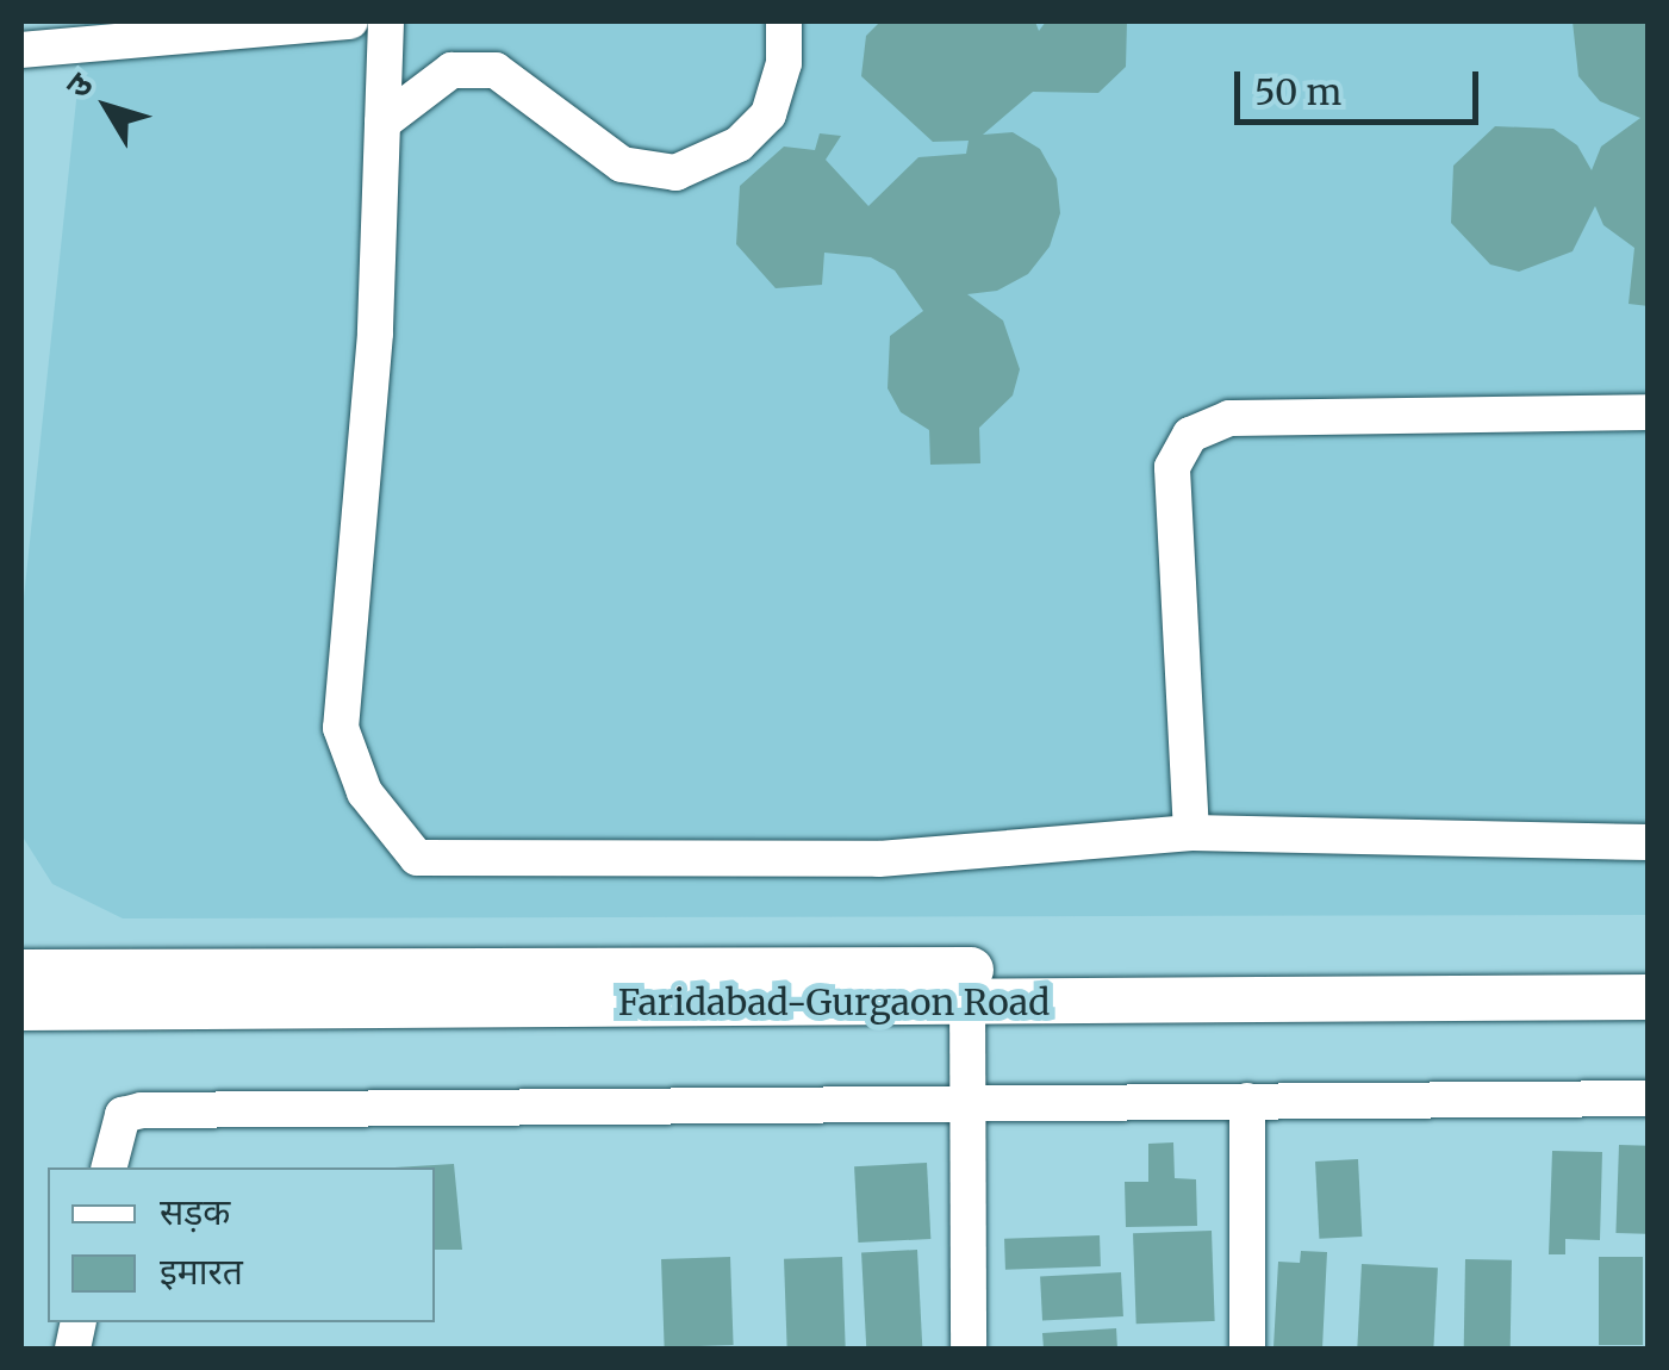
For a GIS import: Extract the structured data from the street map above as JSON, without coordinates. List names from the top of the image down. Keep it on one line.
{"streets":{"main road":["Faridabad-Gurgaon Road"]},"legend":["सड़क","इमारत"],"scale_bar":"50 m","north":"top left"}
